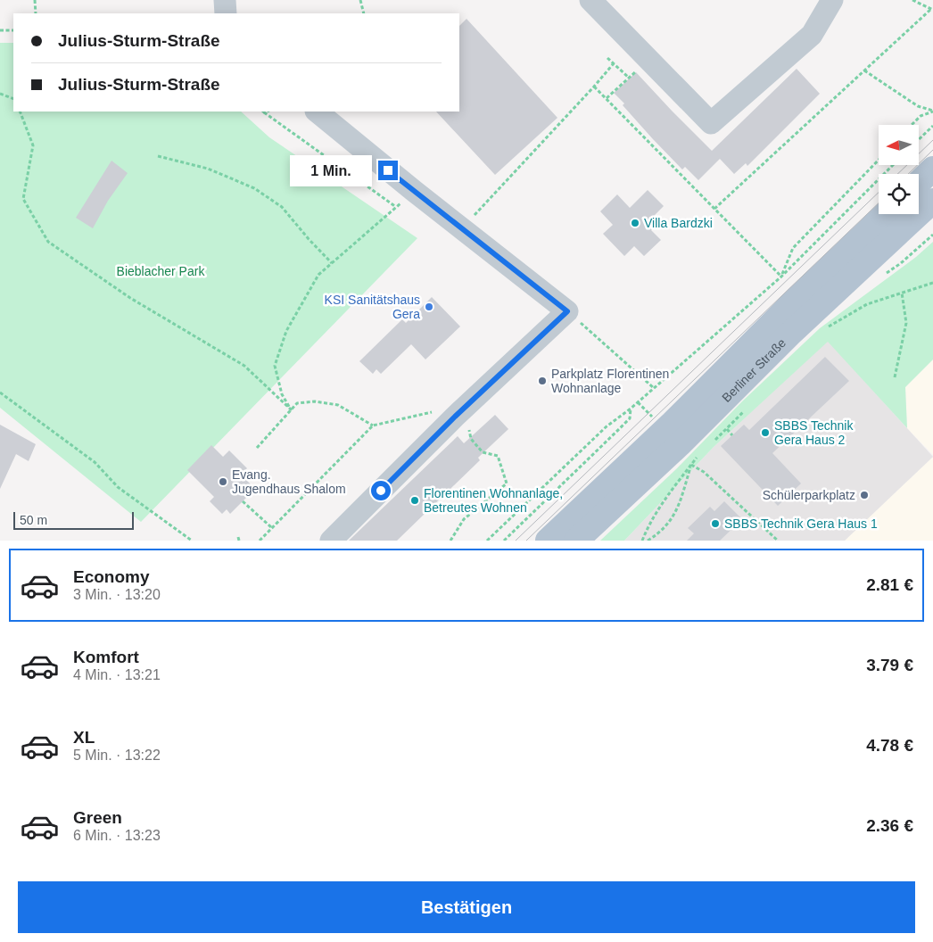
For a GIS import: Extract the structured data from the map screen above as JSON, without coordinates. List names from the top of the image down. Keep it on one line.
{"streets":{"main road":["Berliner Straße"]},"parks":["Bieblacher Park"],"places":["Villa Bardzki","KSI Sanitätshaus Gera","Parkplatz Florentinen Wohnanlage","SBBS Technik Gera Haus 2","Evang. Jugendhaus Shalom","Schülerparkplatz","Florentinen Wohnanlage, Betreutes Wohnen","SBBS Technik Gera Haus 1"],"scale_bar":"50 m","north":"left","page":{"banner":["Julius-Sturm-Straße","Julius-Sturm-Straße"],"bubble":"1 Min.","scale":"50 m","list":[{"name":"Economy","note":"3 Min. · 13:20","value":"2.81 €"},{"name":"Komfort","note":"4 Min. · 13:21","value":"3.79 €"},{"name":"XL","note":"5 Min. · 13:22","value":"4.78 €"},{"name":"Green","note":"6 Min. · 13:23","value":"2.36 €"}],"buttons":"Bestätigen"}}
